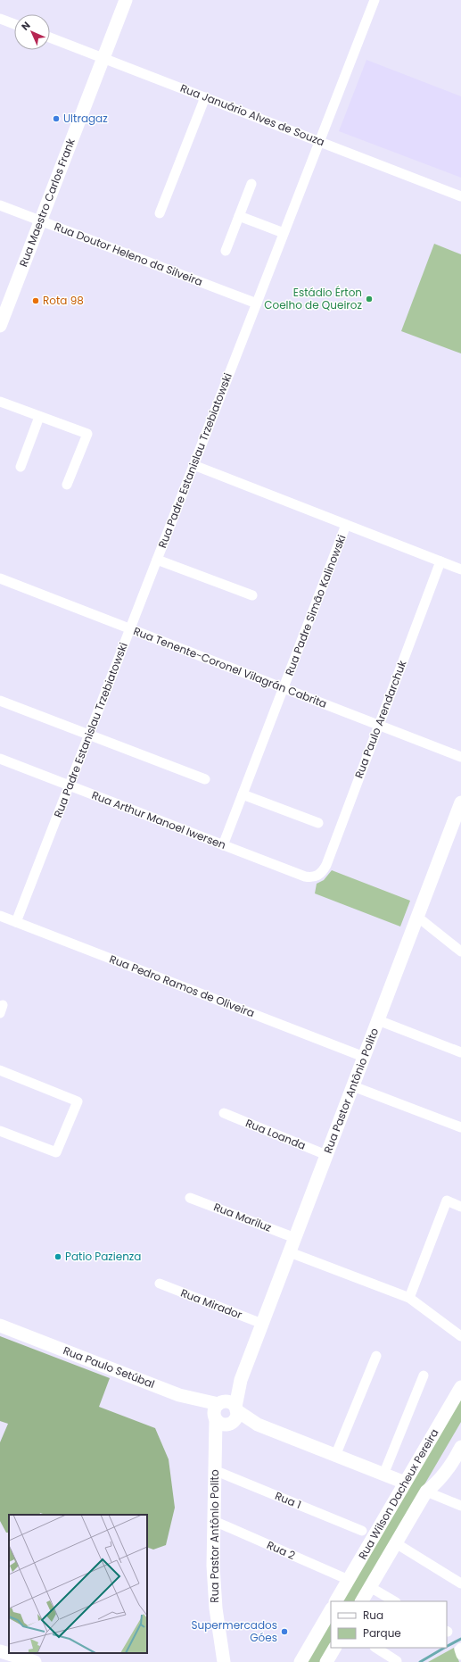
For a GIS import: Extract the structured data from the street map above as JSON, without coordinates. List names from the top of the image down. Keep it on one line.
{"streets":{"main road":["Rua Maestro Carlos Frank","Rua Pastor Antônio Polito","Rua Paulo Setúbal","Rua Wilson Dacheux Pereira"],"street":["Rua Januário Alves de Souza","Rua Doutor Heleno da Silveira","Rua Padre Estanislau Trzebiatowski","Rua Padre Simão Kalinowski","Rua Tenente-Coronel Vilagrán Cabrita","Rua Paulo Arendarchuk","Rua Arthur Manoel Iwersen","Rua Pedro Ramos de Oliveira","Rua Loanda","Rua Mariluz","Rua Mirador","Rua 1","Rua 2"]},"crossings":[["Rua Januário Alves de Souza","Rua Maestro Carlos Frank"],["Rua Januário Alves de Souza","Rua Padre Estanislau Trzebiatowski"],["Rua Maestro Carlos Frank","Rua Doutor Heleno da Silveira"],["Rua Doutor Heleno da Silveira","Rua Padre Estanislau Trzebiatowski"],["Rua Padre Estanislau Trzebiatowski","Rua Tenente-Coronel Vilagrán Cabrita"],["Rua Padre Estanislau Trzebiatowski","Rua Arthur Manoel Iwersen"],["Rua Padre Estanislau Trzebiatowski","Rua Pedro Ramos de Oliveira"],["Rua Padre Simão Kalinowski","Rua Tenente-Coronel Vilagrán Cabrita"],["Rua Padre Simão Kalinowski","Rua Arthur Manoel Iwersen"],["Rua Tenente-Coronel Vilagrán Cabrita","Rua Paulo Arendarchuk"],["Rua Paulo Arendarchuk","Rua Arthur Manoel Iwersen"],["Rua Pedro Ramos de Oliveira","Rua Pastor Antônio Polito"],["Rua Pastor Antônio Polito","Rua Loanda"],["Rua Pastor Antônio Polito","Rua Mariluz"],["Rua Pastor Antônio Polito","Rua Mirador"],["Rua Pastor Antônio Polito","Rua Paulo Setúbal"],["Rua Pastor Antônio Polito","Rua 1"],["Rua Pastor Antônio Polito","Rua 2"],["Rua Paulo Setúbal","Rua Wilson Dacheux Pereira"],["Rua Wilson Dacheux Pereira","Rua 2"]],"places":["Ultragaz","Estádio Érton Coelho de Queiroz","Rota 98","Patio Pazienza","Supermercados Góes"],"legend":["Rua","Parque"],"north":"top left"}
